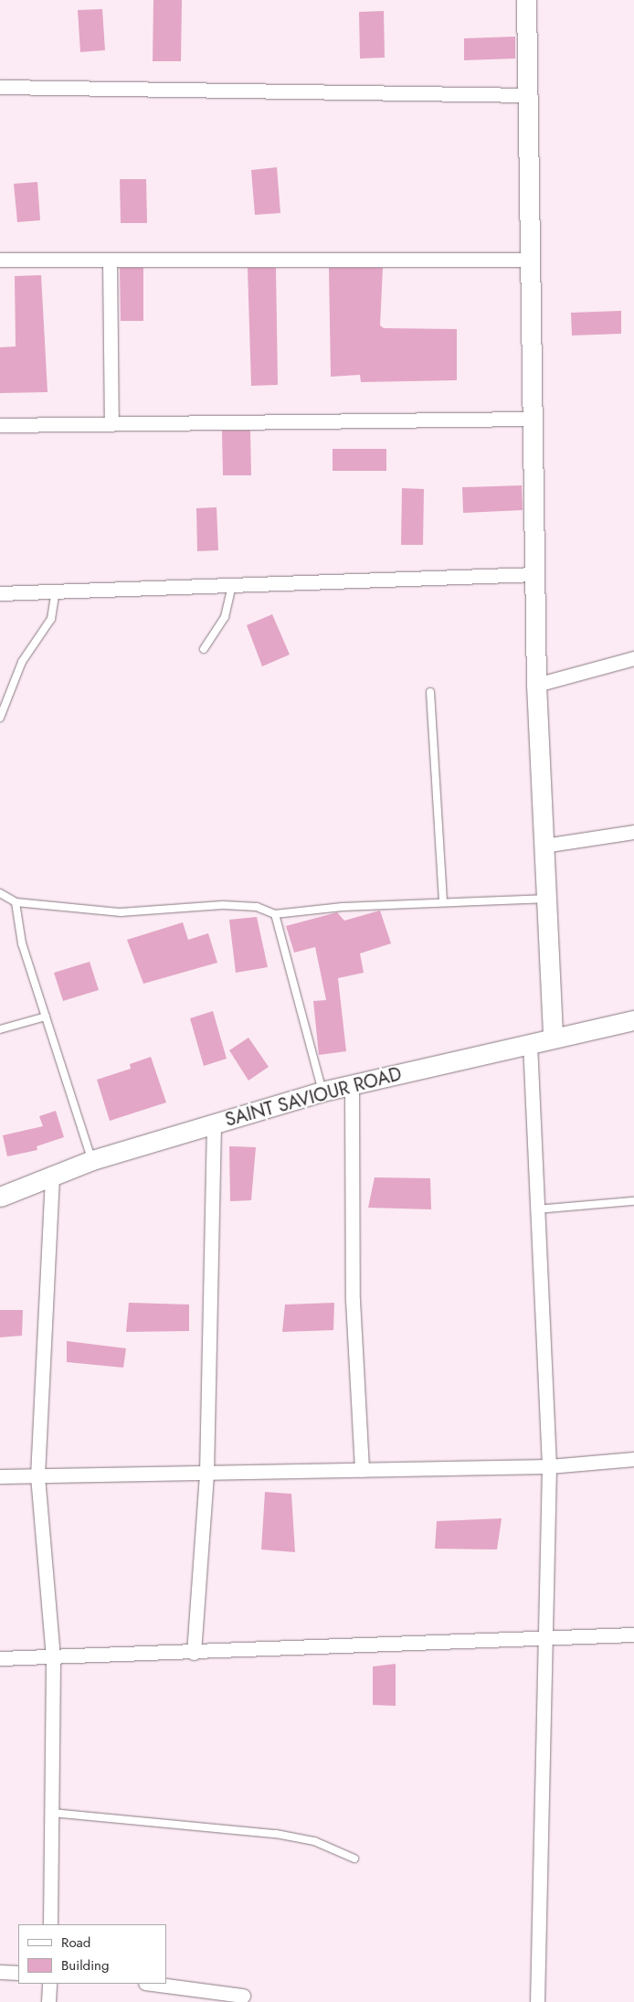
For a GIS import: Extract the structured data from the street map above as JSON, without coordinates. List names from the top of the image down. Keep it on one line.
{"streets":{"street":["SAINT SAVIOUR ROAD"]},"legend":["Road","Building"]}
